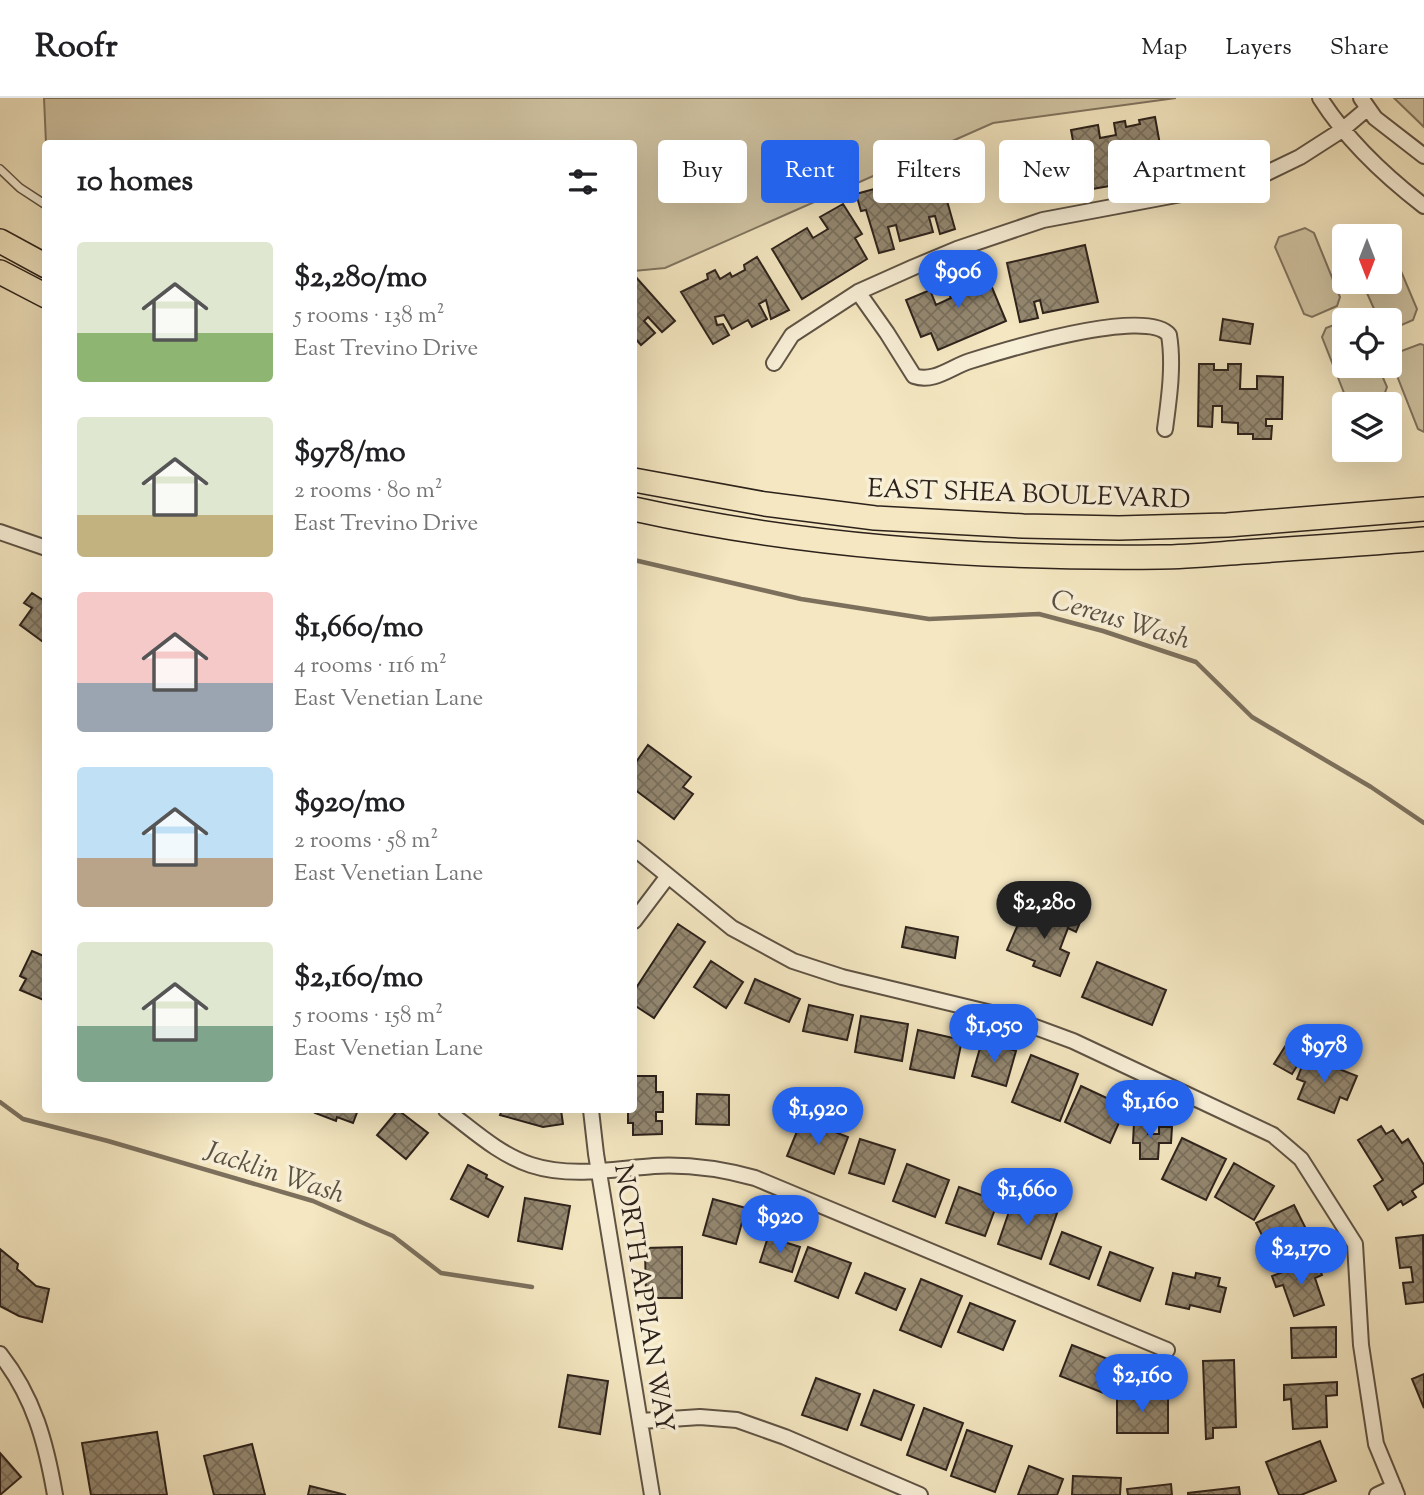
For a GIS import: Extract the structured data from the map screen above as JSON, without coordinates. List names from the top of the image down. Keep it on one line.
{"streets":{"main road":["EAST SHEA BOULEVARD"],"street":["NORTH APPIAN WAY"]},"water":["Cereus Wash","Jacklin Wash"],"north":"bottom","page":{"header":"Roofr","nav":["Map","Layers","Share"],"chip":["Buy","Rent","Filters","New","Apartment"],"heading":"10 homes","list":[{"name":"$2,280/mo","note":"5 rooms · 138 m² · East Trevino Drive"},{"name":"$978/mo","note":"2 rooms · 80 m² · East Trevino Drive"},{"name":"$1,660/mo","note":"4 rooms · 116 m² · East Venetian Lane"},{"name":"$920/mo","note":"2 rooms · 58 m² · East Venetian Lane"},{"name":"$2,160/mo","note":"5 rooms · 158 m² · East Venetian Lane"}],"price":["$906","$2,280","$1,050","$978","$1,160","$1,920","$1,660","$920","$2,170","$2,160"]}}
